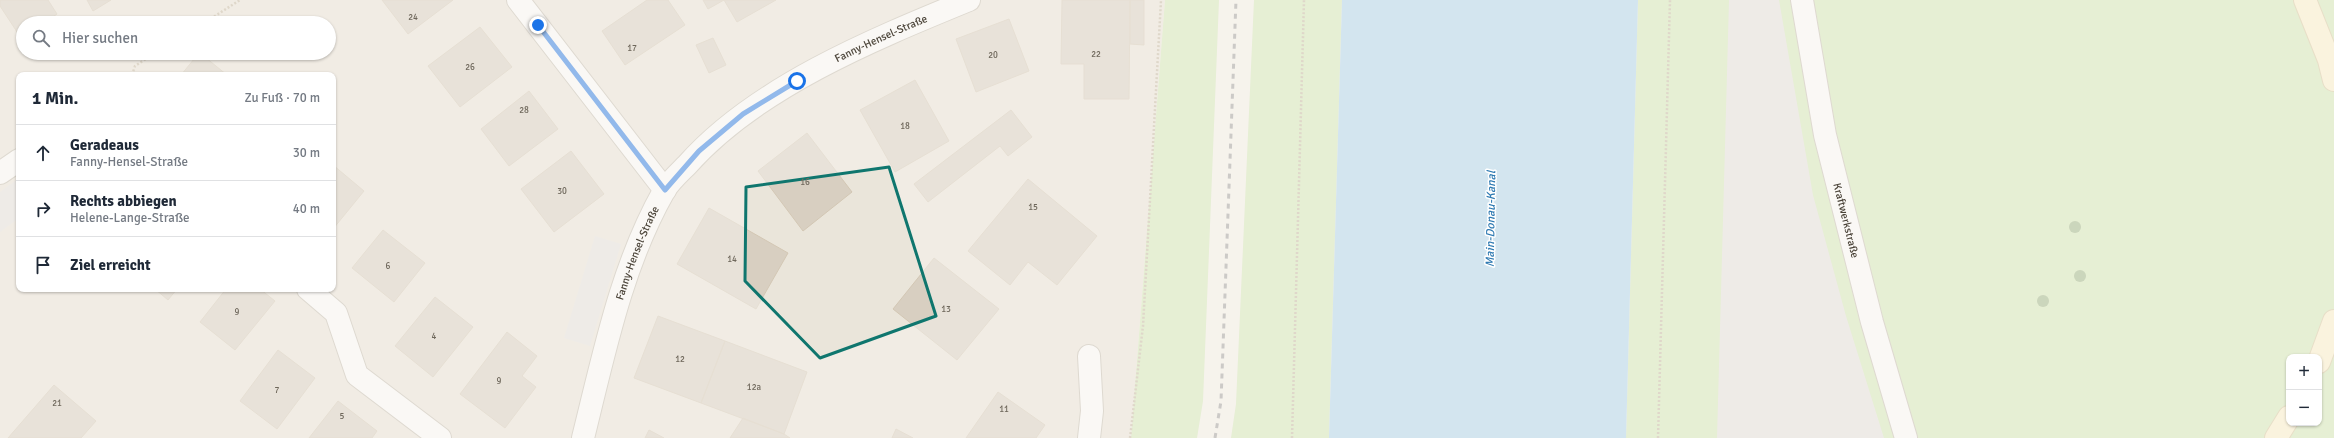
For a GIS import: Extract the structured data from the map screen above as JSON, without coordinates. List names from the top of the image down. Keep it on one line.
{"streets":{"street":["Fanny-Hensel-Straße","Kraftwerkstraße"]},"water":["Main-Donau-Kanal"],"house_numbers":["24","17","22","20","26","28","18","16","30","15","14","6","13","9","4","12","9","12a","7","21","11","5"],"page":{"search":"Hier suchen","heading":["1 Min.","Zu Fuß · 70 m"],"list":[["Geradeaus","Fanny-Hensel-Straße","30 m"],["Rechts abbiegen","Helene-Lange-Straße","40 m"],"Ziel erreicht"],"map_buttons":["+","−"]}}
